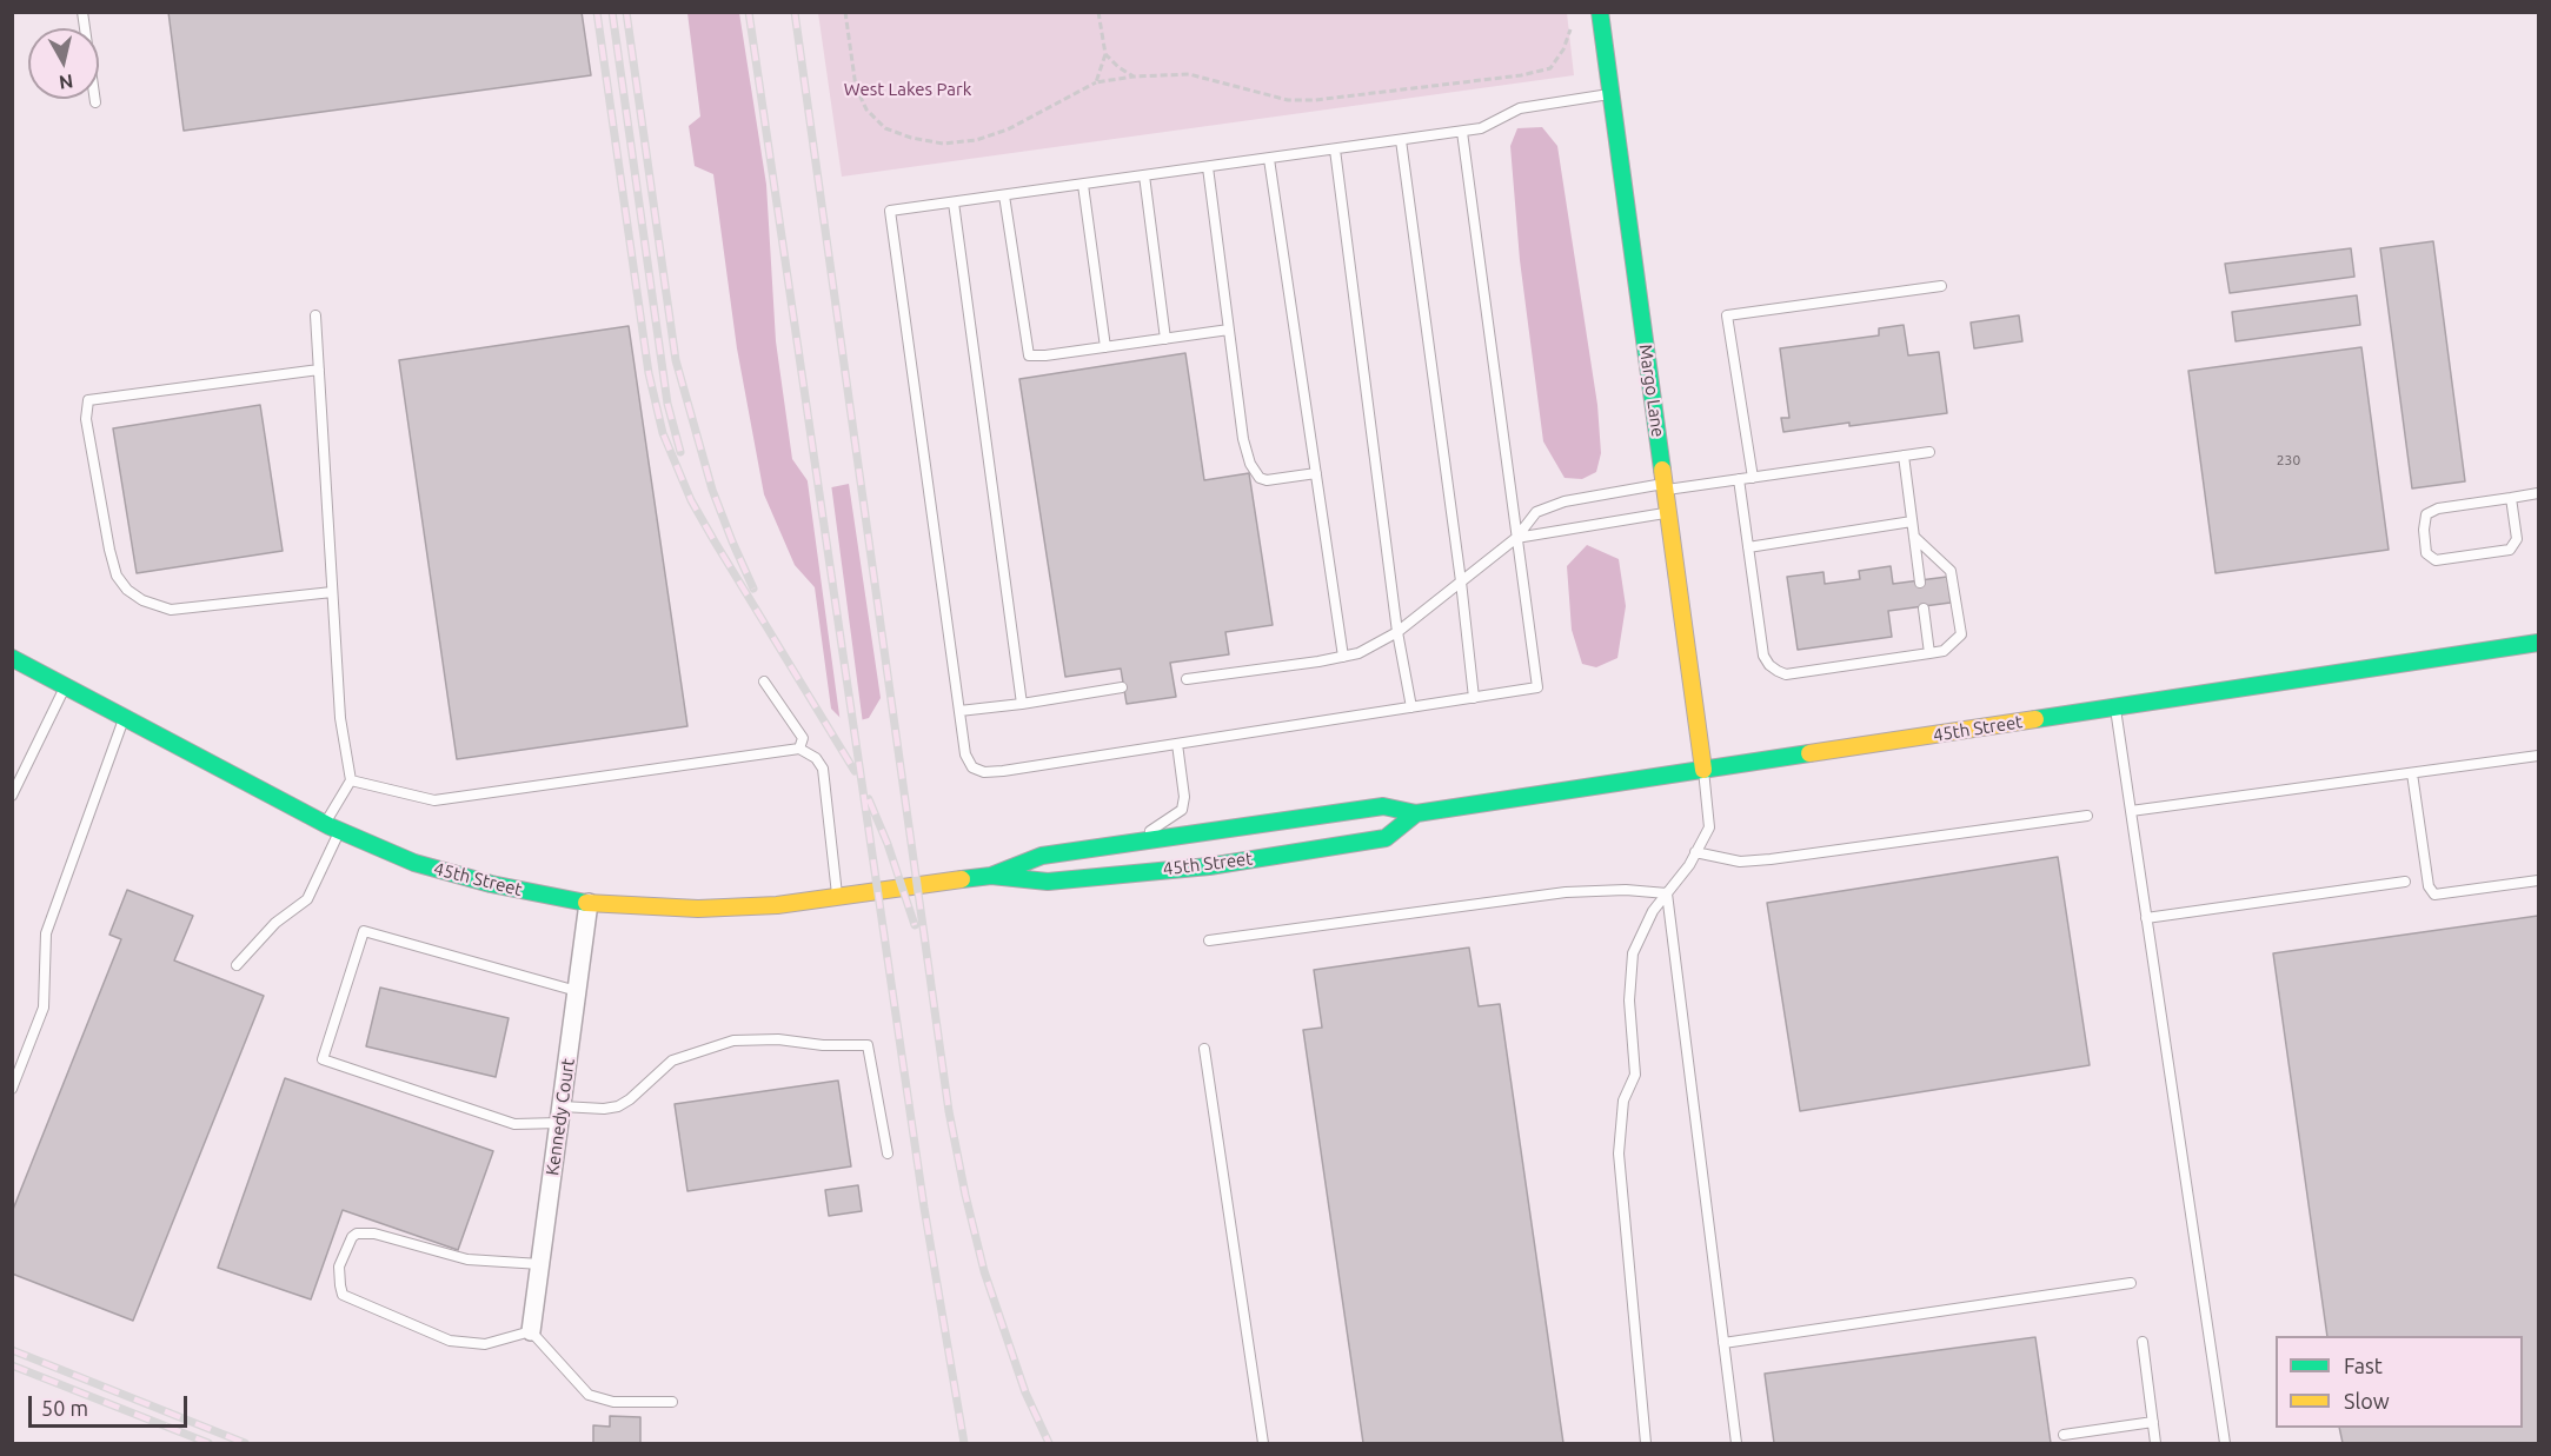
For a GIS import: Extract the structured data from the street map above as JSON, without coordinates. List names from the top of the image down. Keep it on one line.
{"streets":{"main road":["Margo Lane","45th Street"],"street":["Kennedy Court"]},"crossings":[["Margo Lane","45th Street"],["45th Street","Kennedy Court"]],"parks":["West Lakes Park"],"house_numbers":["230"],"legend":["Fast","Slow"],"scale_bar":"50 m","north":"bottom"}
